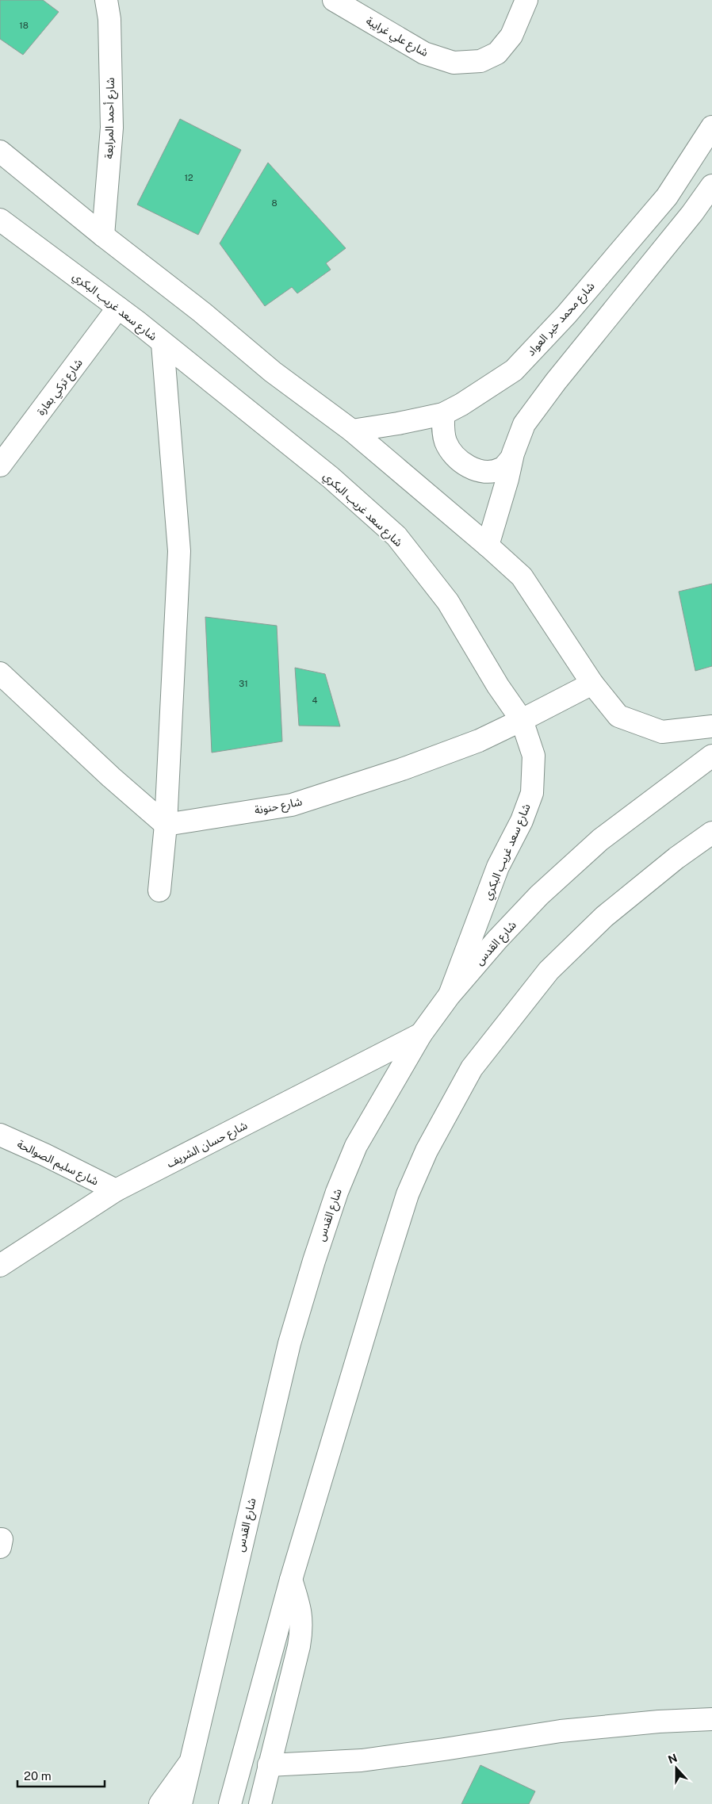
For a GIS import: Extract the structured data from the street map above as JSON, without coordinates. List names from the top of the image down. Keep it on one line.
{"streets":{"main road":["شارع علي غرايبة","شارع أحمد المرابعة","شارع سعد غريب البكري","شارع محمد خير العواد","شارع تركي بعارة","شارع حنونة","شارع القدس","شارع حسان الشريف","شارع سليم الصوالحة"]},"crossings":[["شارع سعد غريب البكري","شارع تركي بعارة"],["شارع سعد غريب البكري","شارع حنونة"],["شارع سعد غريب البكري","شارع القدس"],["شارع القدس","شارع حسان الشريف"],["شارع حسان الشريف","شارع سليم الصوالحة"]],"house_numbers":["18","12","8","31","4"],"scale_bar":"20 m","north":"top"}
